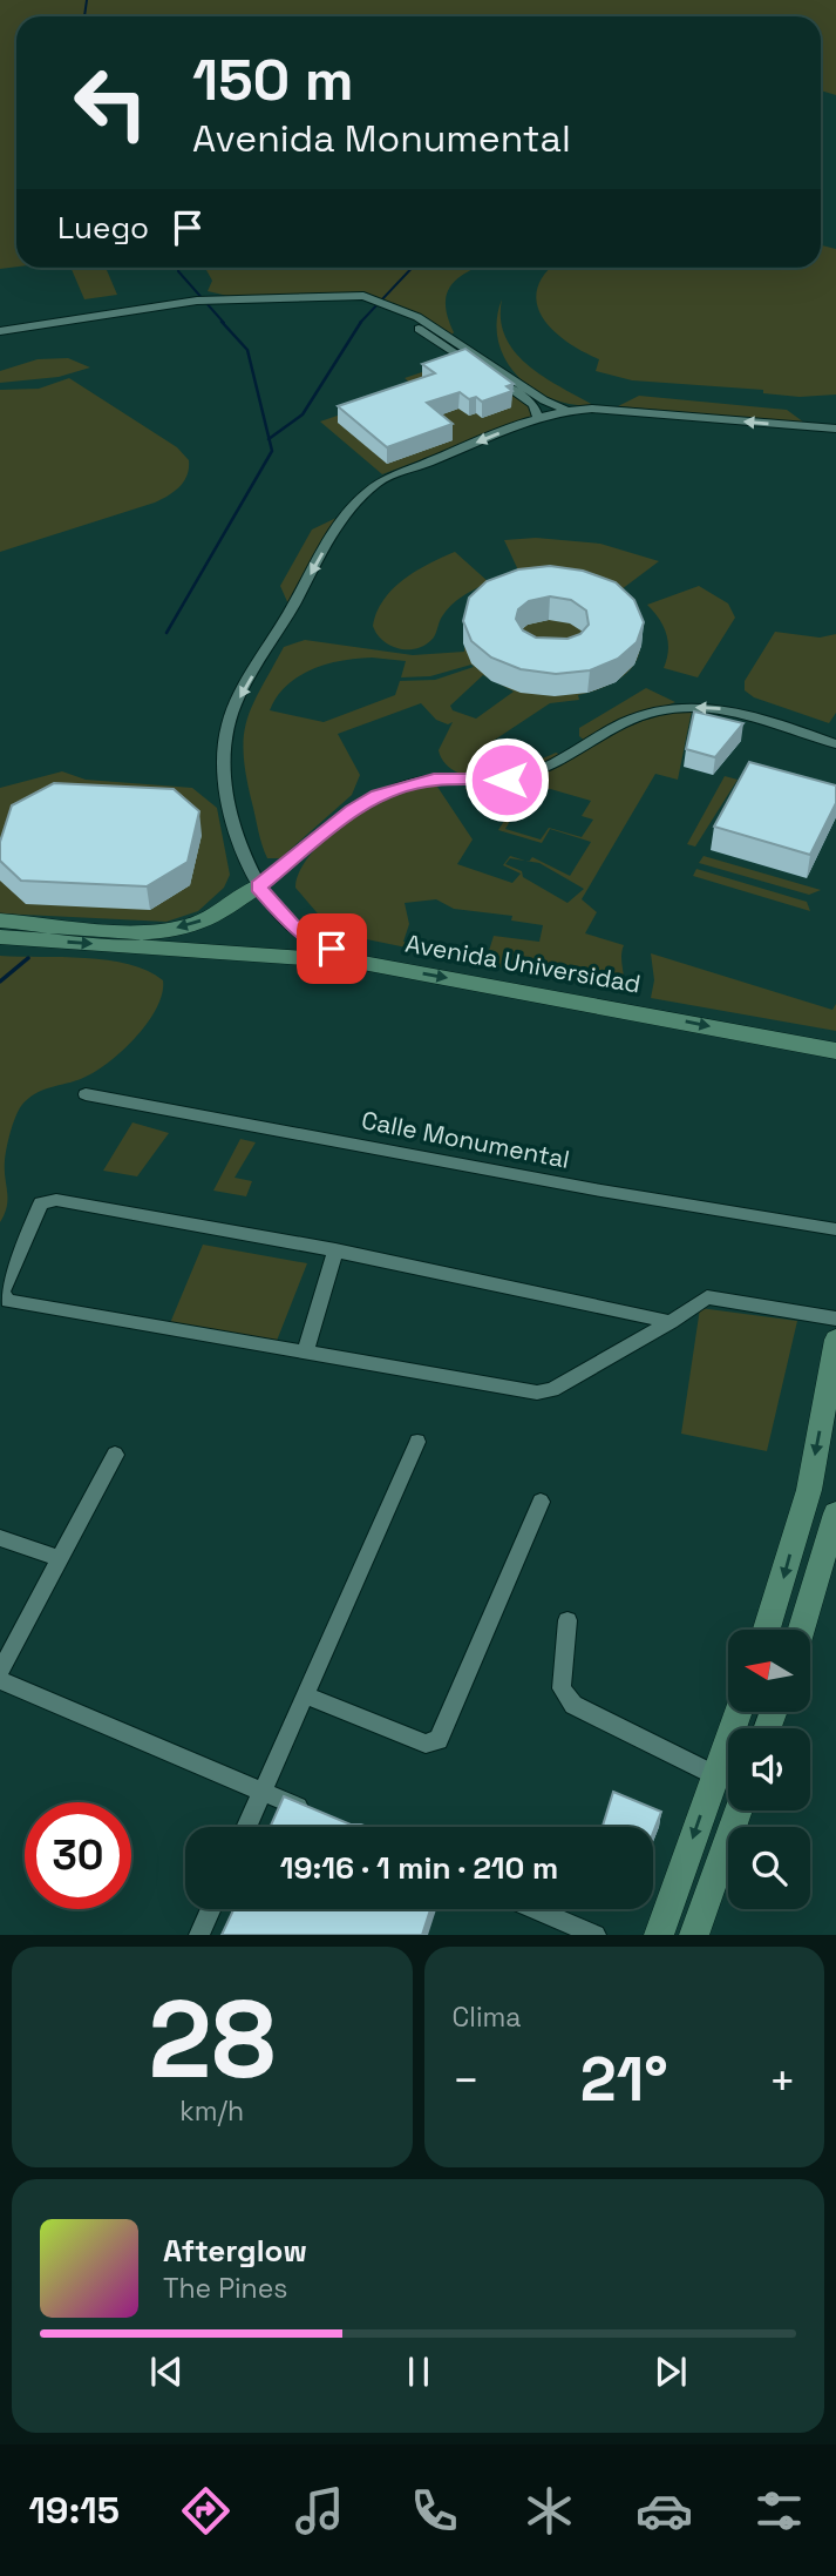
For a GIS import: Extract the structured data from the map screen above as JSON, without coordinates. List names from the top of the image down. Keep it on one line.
{"streets":{"street":["Avenida Universidad","Calle Monumental"]},"north":"left","page":{"turn":["150 m","Avenida Monumental"],"then":"Luego","limit":"30","trip":"19:16 · 1 min · 210 m","tile":[["28","km/h"],"Clima"],"heat":["−","21°","+"],"song":["Afterglow","The Pines"],"tabs":"19:15"}}
